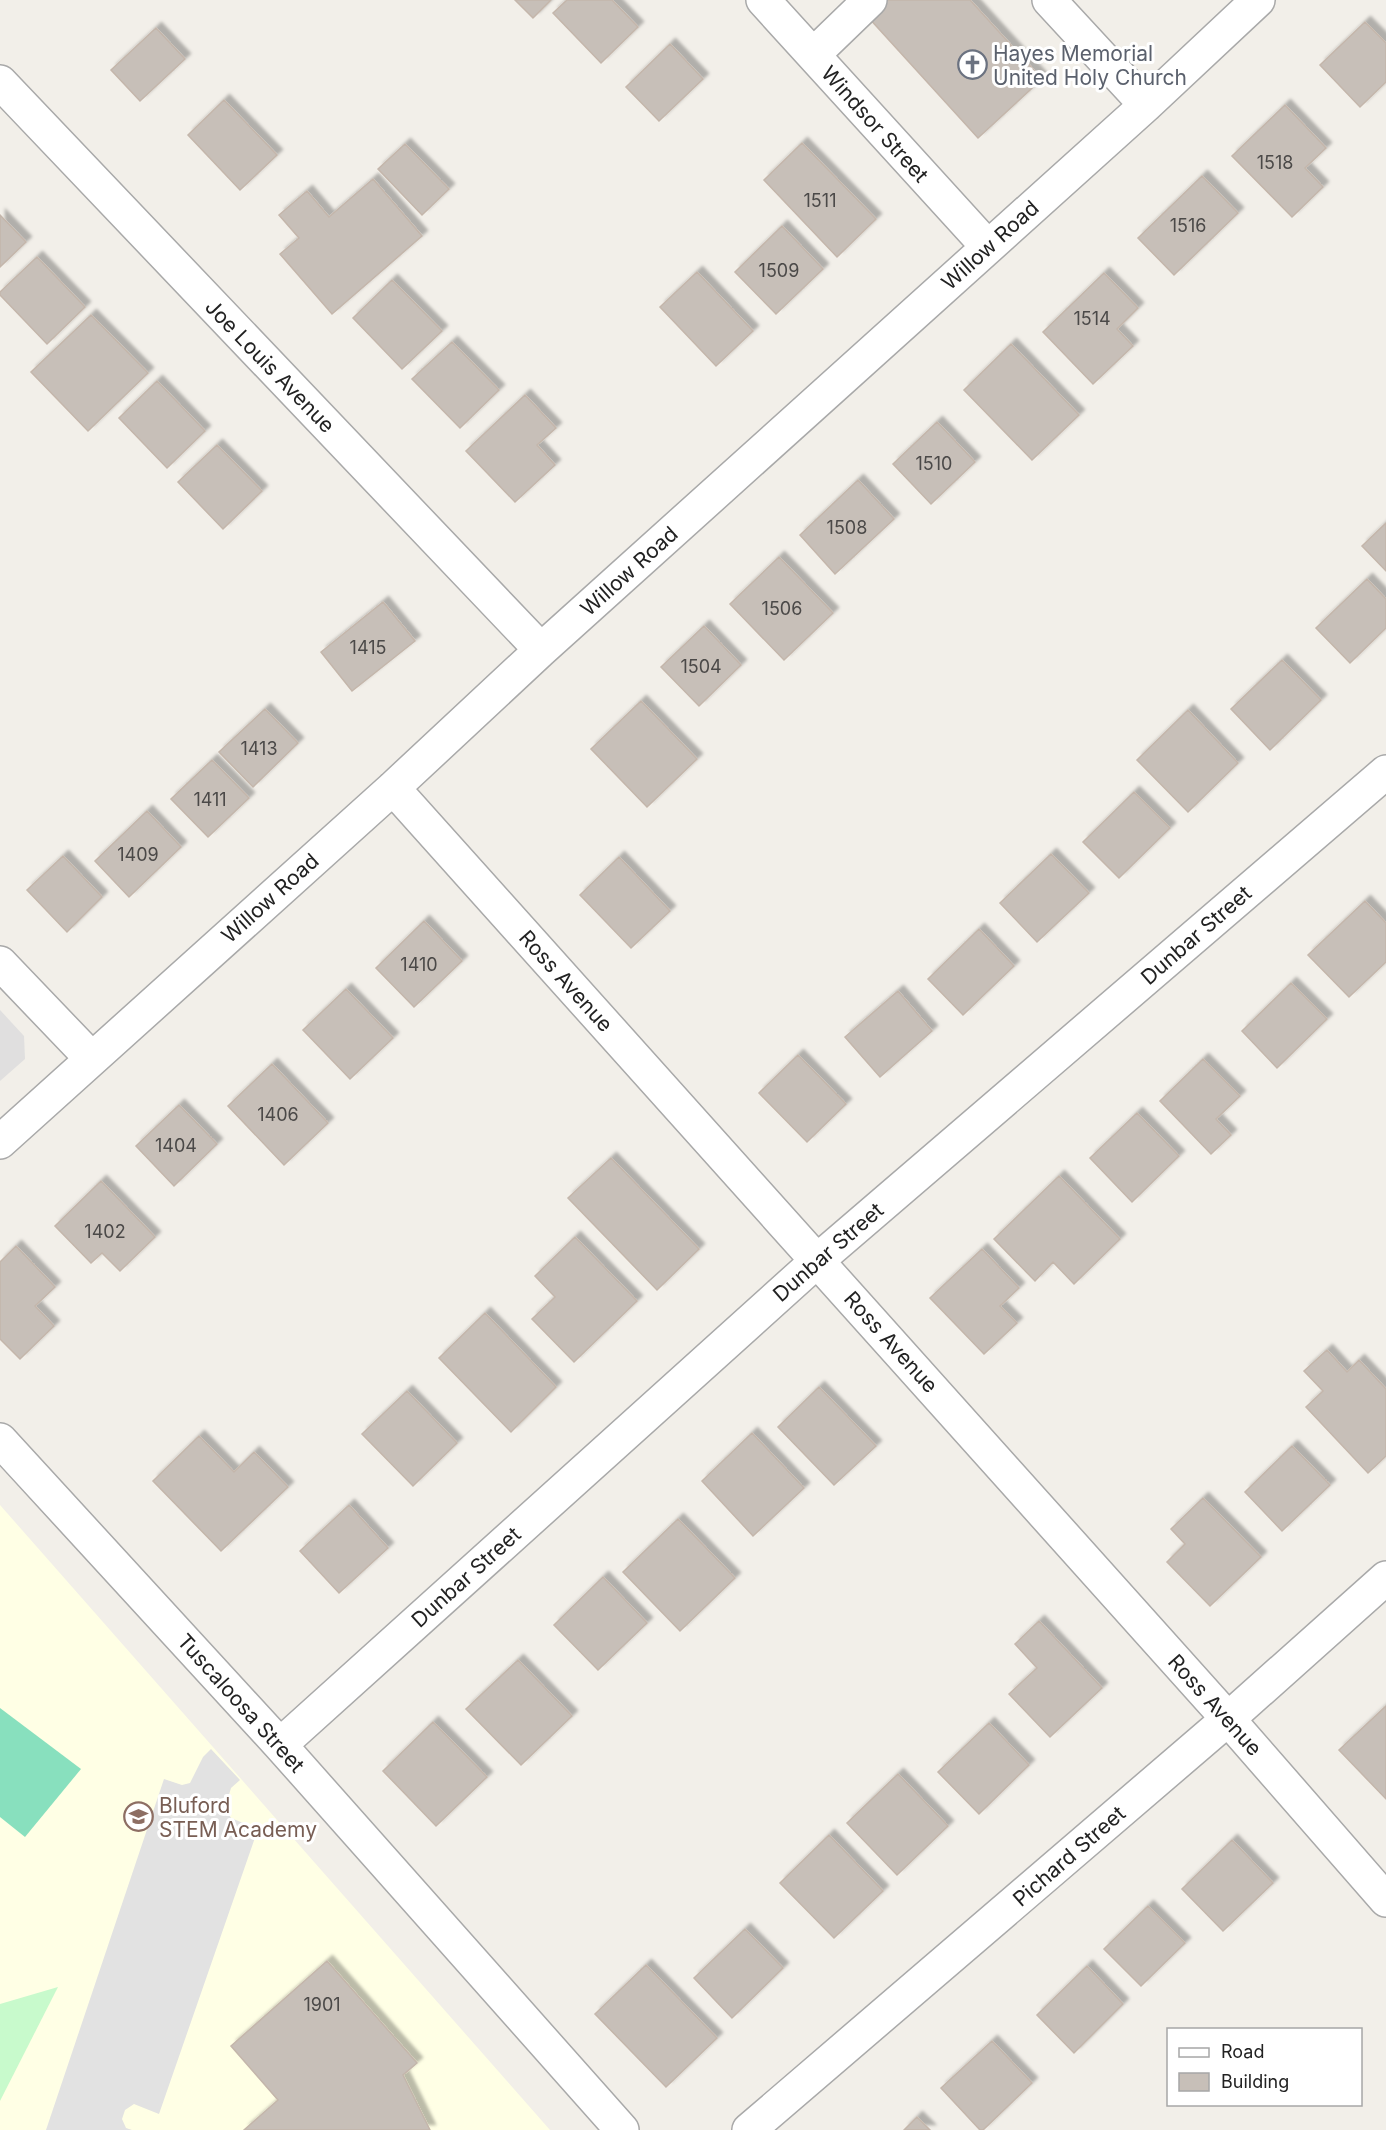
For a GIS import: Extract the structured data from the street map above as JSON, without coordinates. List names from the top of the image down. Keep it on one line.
{"streets":{"street":["Windsor Street","Willow Road","Joe Louis Avenue","Dunbar Street","Ross Avenue","Tuscaloosa Street","Pichard Street"]},"crossings":[["Windsor Street","Willow Road"],["Willow Road","Joe Louis Avenue"],["Willow Road","Ross Avenue"],["Dunbar Street","Ross Avenue"],["Dunbar Street","Tuscaloosa Street"],["Ross Avenue","Pichard Street"]],"places":{"church":["Hayes Memorial United Holy Church"],"school or university":["Bluford STEM Academy"]},"house_numbers":["1518","1511","1516","1509","1514","1510","1508","1506","1415","1504","1413","1411","1409","1410","1406","1404","1402","1901"],"legend":["Road","Building"]}
